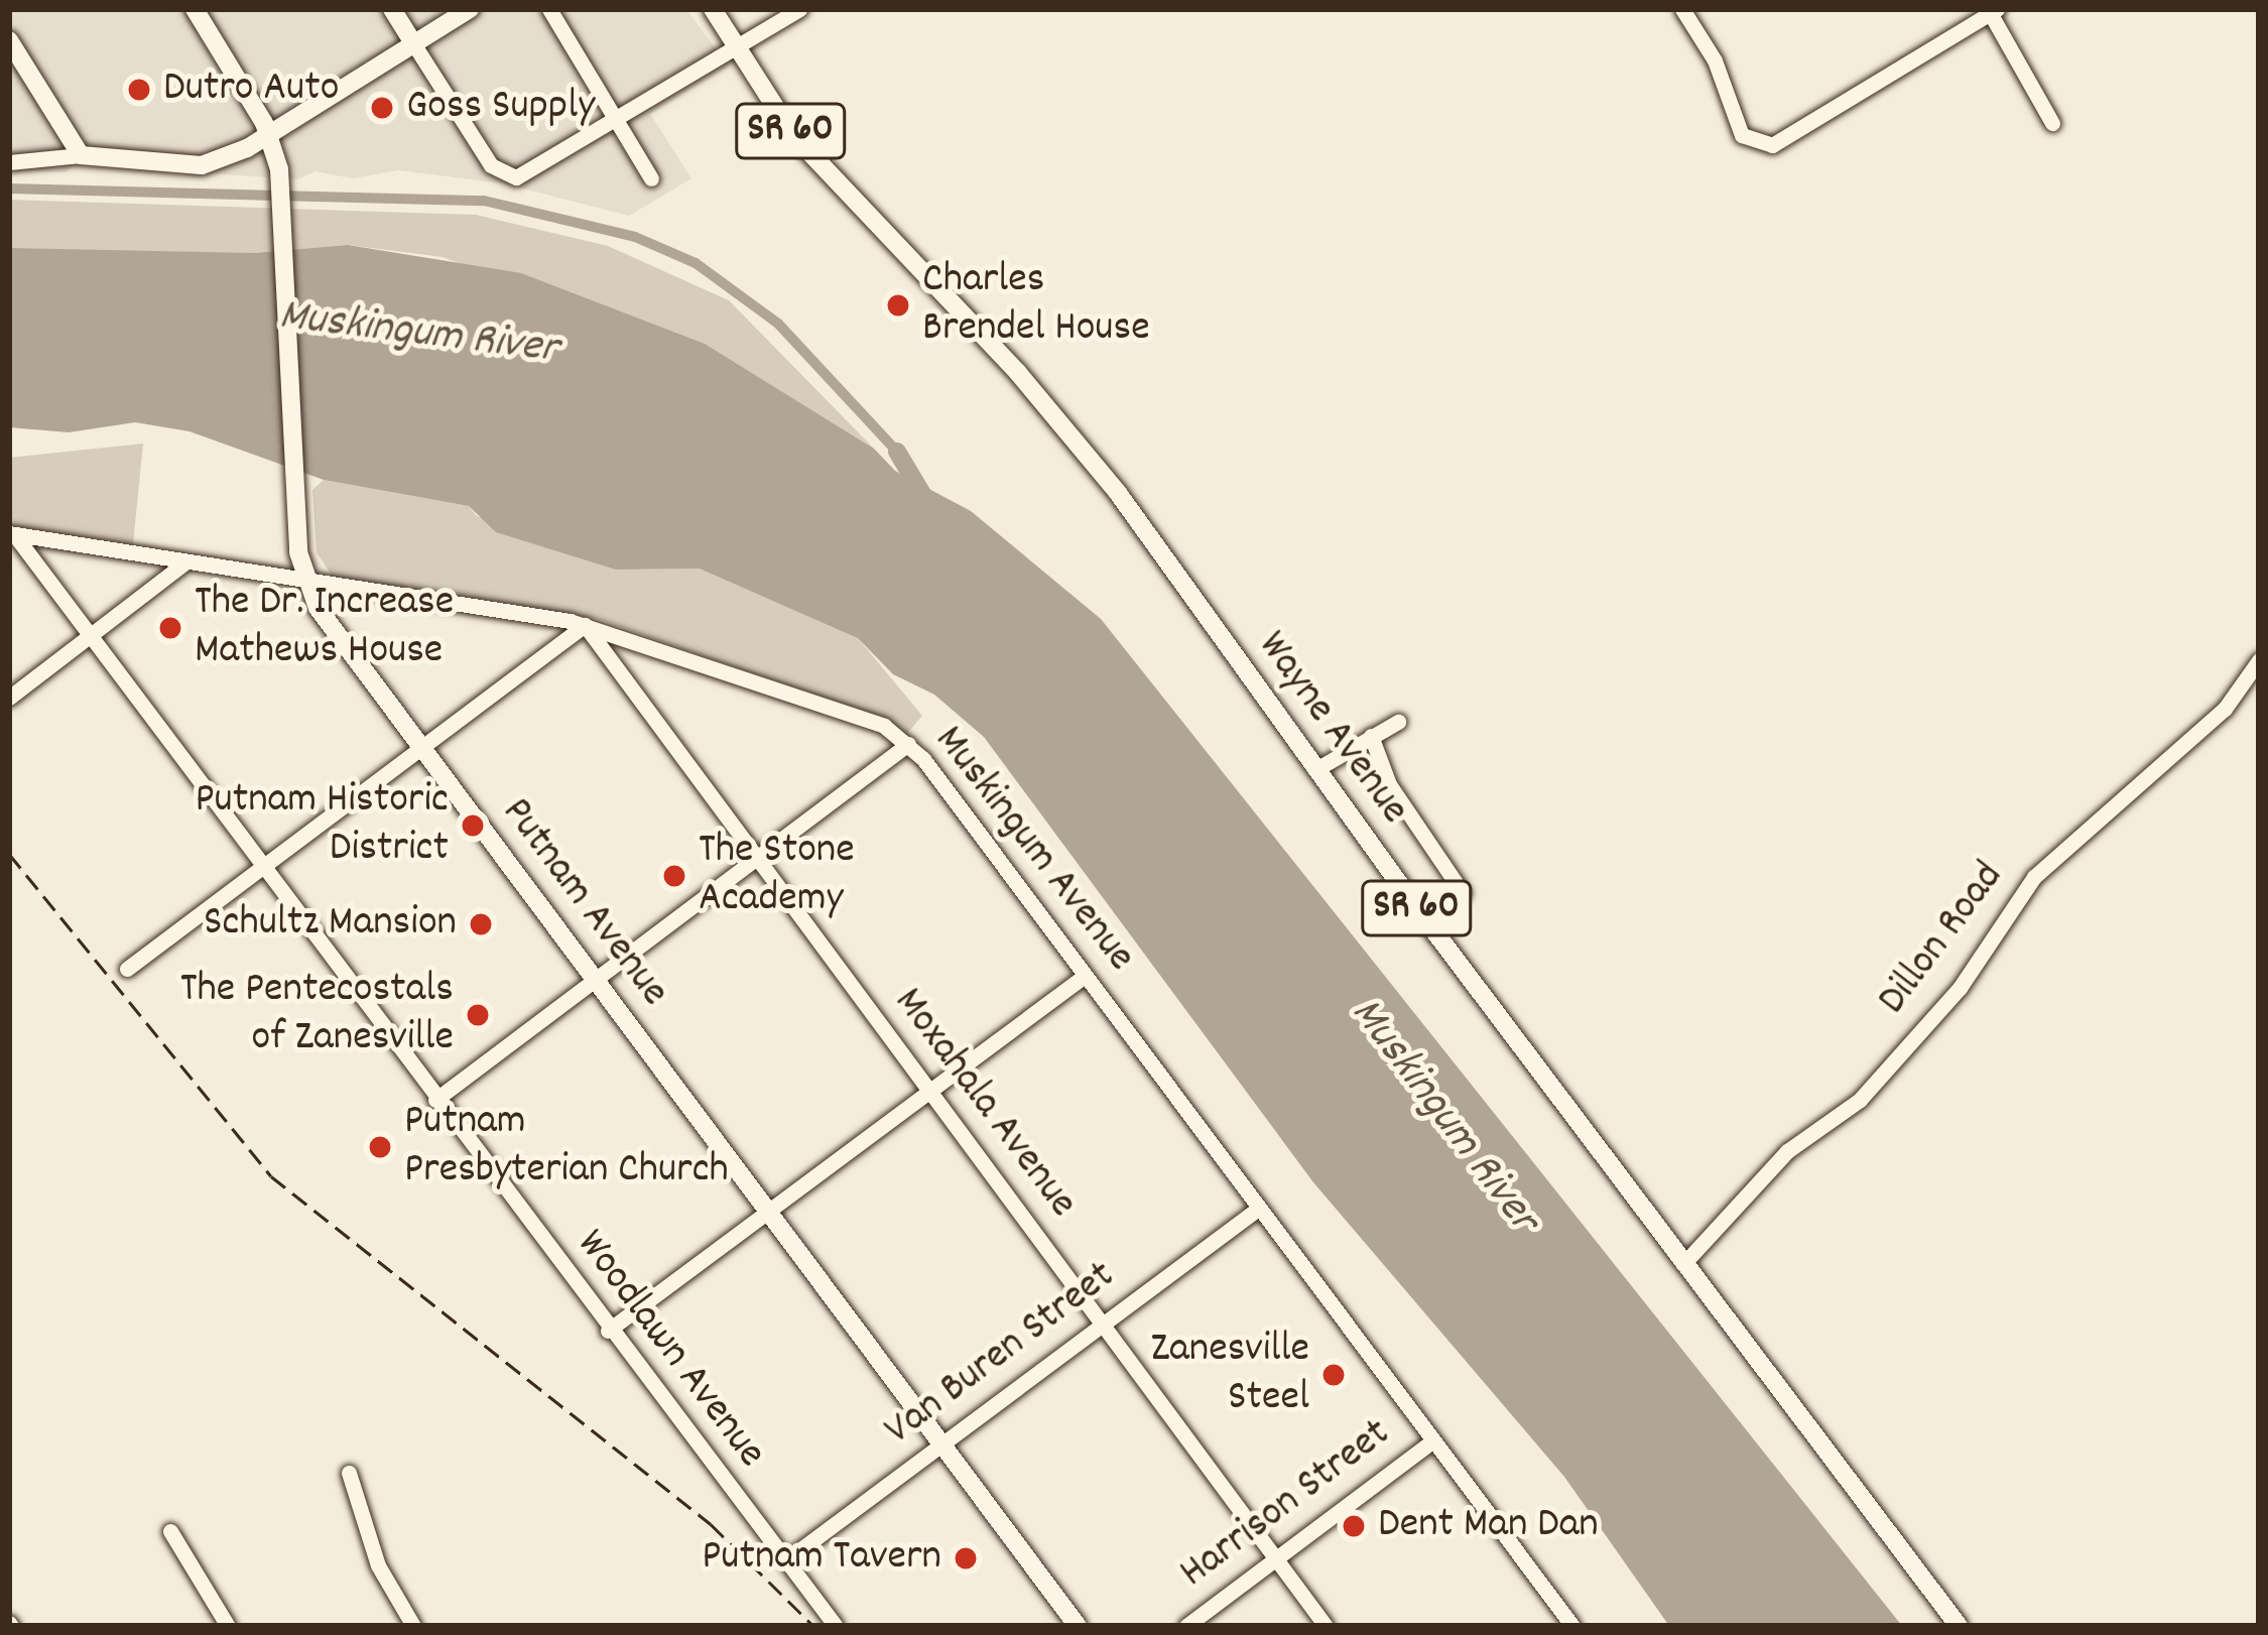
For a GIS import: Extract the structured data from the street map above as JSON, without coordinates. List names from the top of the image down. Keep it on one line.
{"streets":{"main road":["SR 60","Wayne Avenue","Putnam Avenue"],"street":["Muskingum Avenue","Dillon Road","Moxahala Avenue","Woodlawn Avenue","Van Buren Street","Harrison Street"]},"crossings":[["Wayne Avenue","Dillon Road"],["Muskingum Avenue","Putnam Avenue"],["Muskingum Avenue","Moxahala Avenue"],["Muskingum Avenue","Woodlawn Avenue"],["Muskingum Avenue","Van Buren Street"],["Muskingum Avenue","Harrison Street"],["Putnam Avenue","Van Buren Street"],["Moxahala Avenue","Van Buren Street"],["Moxahala Avenue","Harrison Street"],["Woodlawn Avenue","Van Buren Street"]],"water":["Muskingum River"],"places":["Dutro Auto","Goss Supply","Charles Brendel House","The Dr. Increase Mathews House","Putnam Historic District","The Stone Academy","Schultz Mansion","The Pentecostals of Zanesville","Putnam Presbyterian Church","Zanesville Steel","Dent Man Dan","Putnam Tavern"]}
